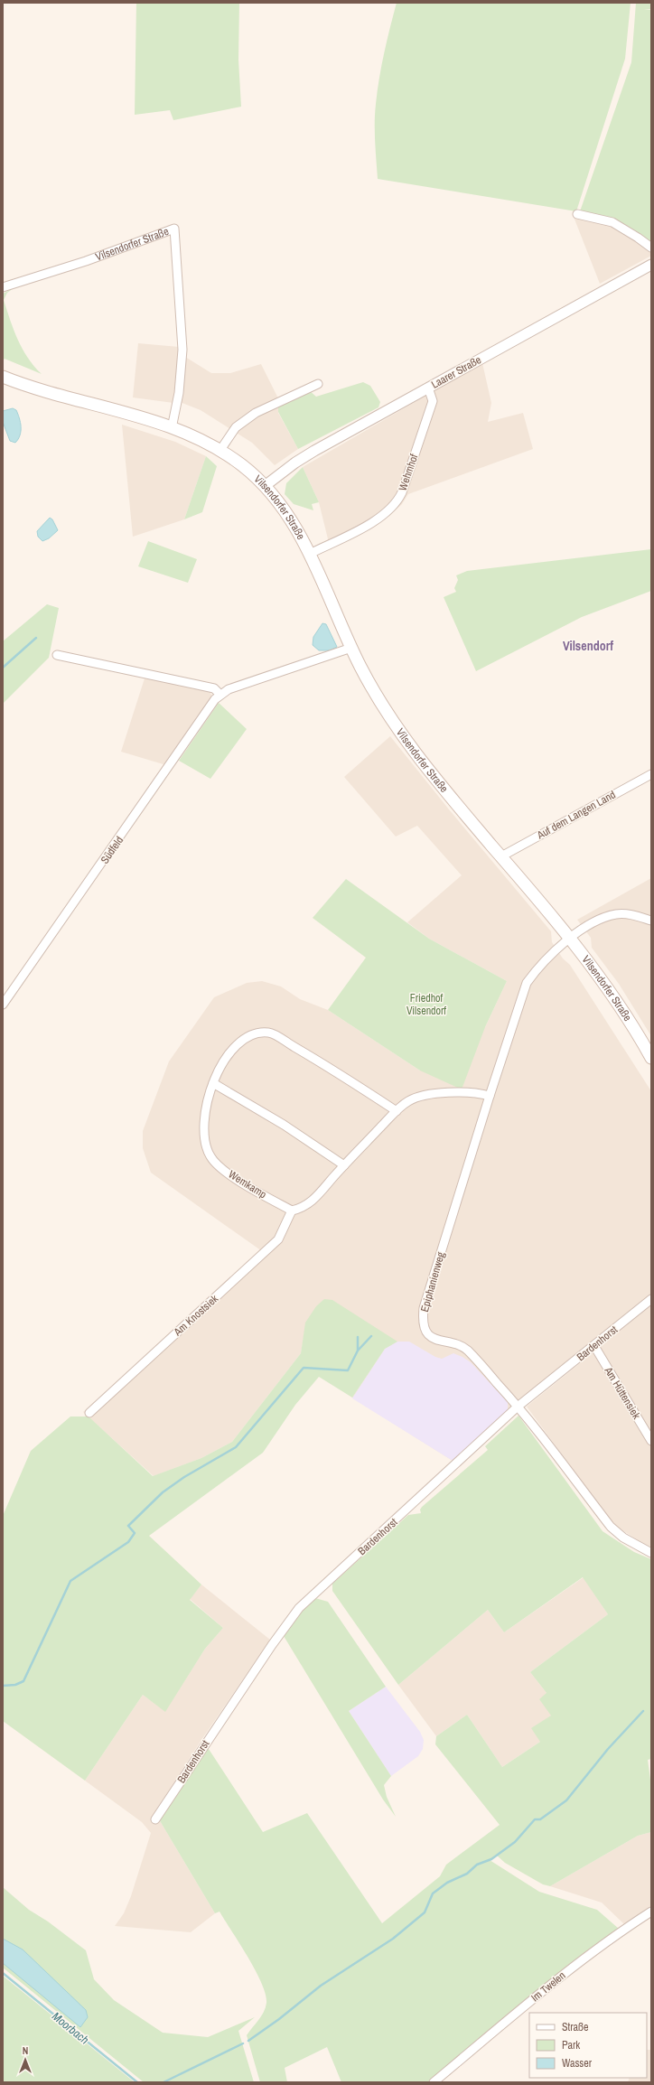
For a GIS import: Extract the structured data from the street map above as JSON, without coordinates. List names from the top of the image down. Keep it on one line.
{"streets":{"main road":["Vilsendorfer Straße"],"street":["Laarer Straße","Wehmhof","Auf dem Langen Land","Südfeld","Wemkamp","Epiphanienweg","Am Knostsiek","Bardenhorst","Am Hüttensiek","Im Twelen"]},"crossings":[["Vilsendorfer Straße","Laarer Straße"],["Vilsendorfer Straße","Wehmhof"],["Vilsendorfer Straße","Auf dem Langen Land"],["Vilsendorfer Straße","Südfeld"],["Vilsendorfer Straße","Epiphanienweg"],["Laarer Straße","Wehmhof"],["Wemkamp","Am Knostsiek"],["Epiphanienweg","Bardenhorst"],["Bardenhorst","Am Hüttensiek"]],"districts":["Vilsendorf"],"water":["Moorbach"],"parks":["Friedhof Vilsendorf"],"legend":["Straße","Park","Wasser"],"north":"top"}
